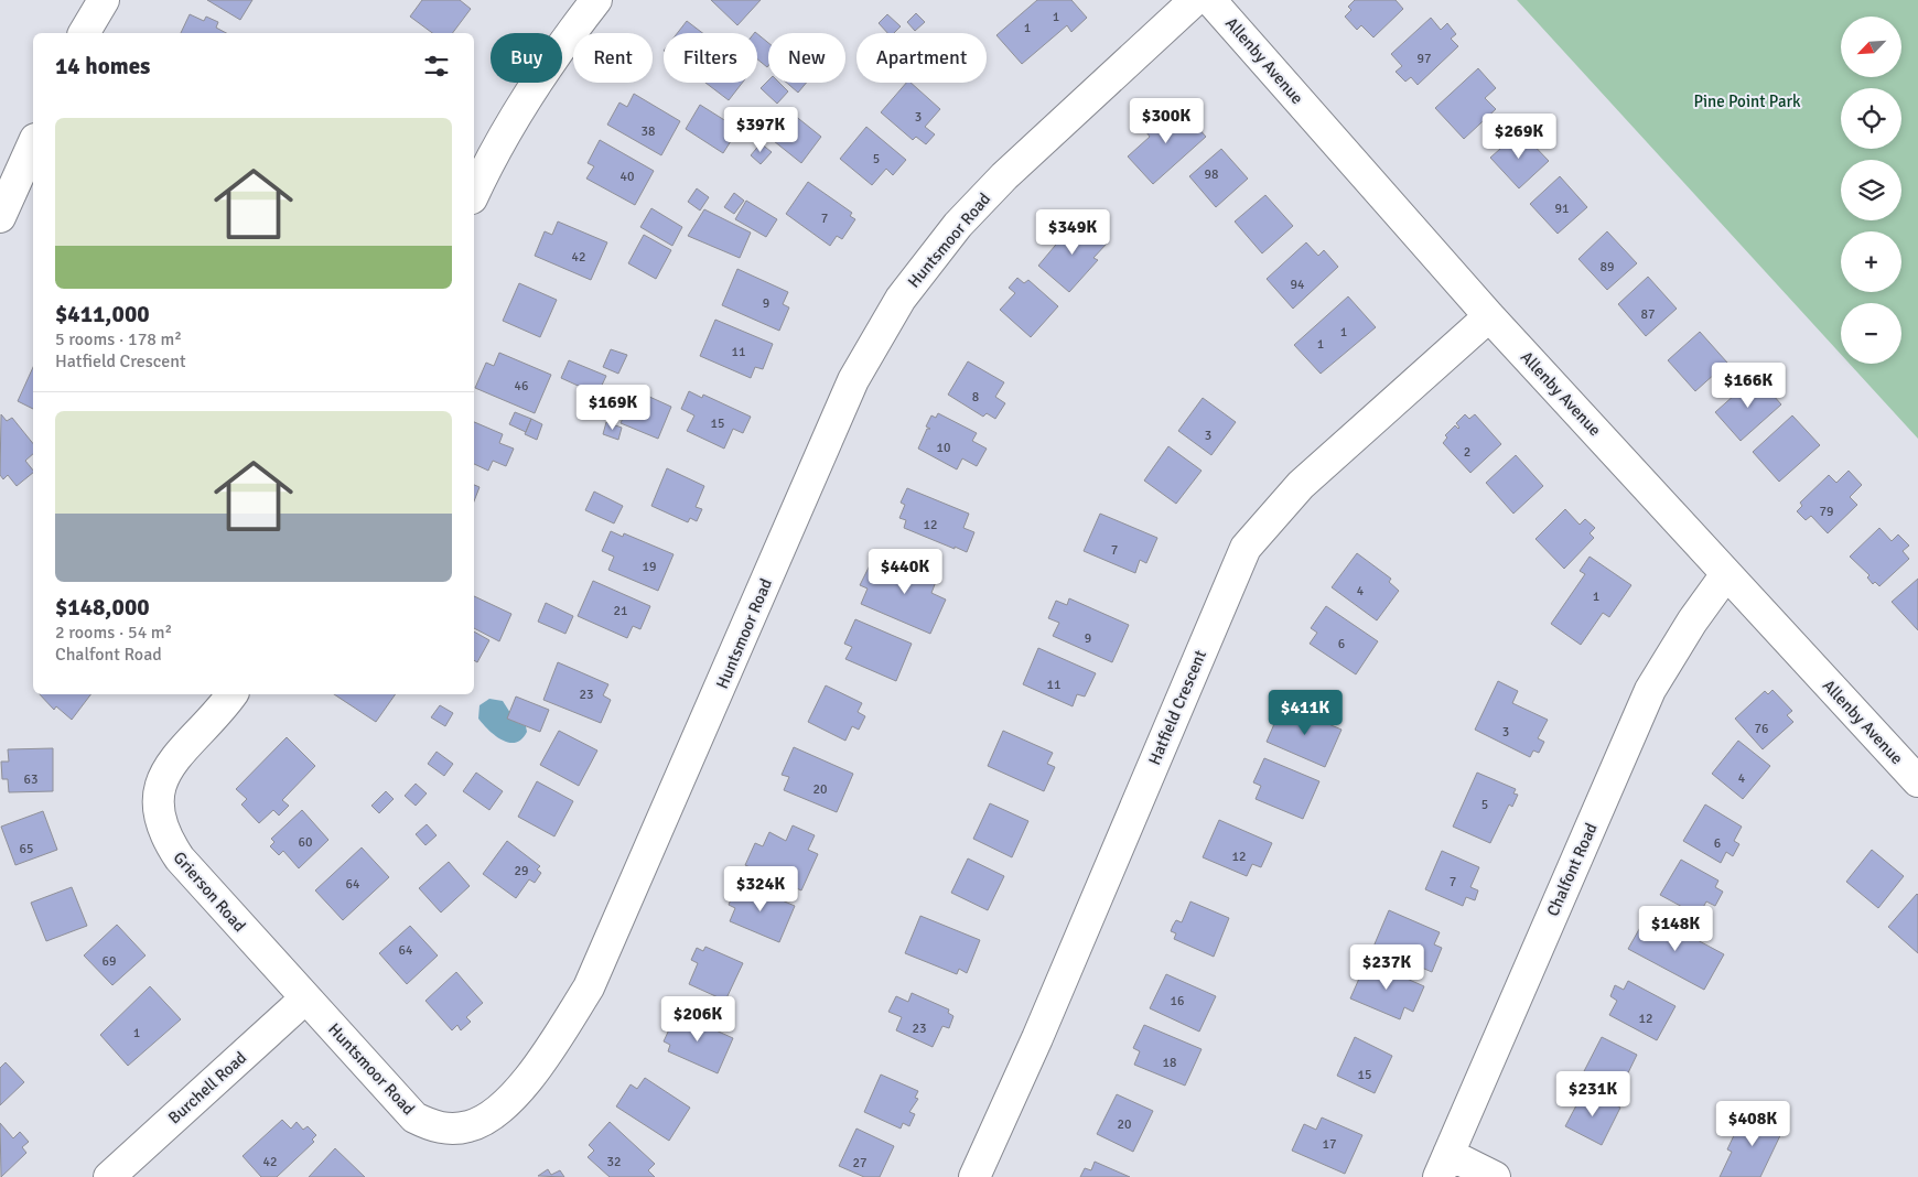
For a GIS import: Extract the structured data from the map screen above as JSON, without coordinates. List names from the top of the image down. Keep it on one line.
{"streets":{"street":["Allenby Avenue","Huntsmoor Road","Hatfield Crescent","Chalfont Road","Grierson Road","Burchell Road"]},"crossings":[["Allenby Avenue","Hatfield Crescent"],["Allenby Avenue","Chalfont Road"],["Huntsmoor Road","Grierson Road"],["Huntsmoor Road","Burchell Road"],["Grierson Road","Burchell Road"]],"parks":["Pine Point Park"],"house_numbers":["1","1","97","3","38","5","98","40","91","7","42","89","94","9","87","1","1","11","46","8","15","3","10","2","79","12","7","19","4","1","21","9","6","11","23","76","3","4","63","20","5","60","6","65","12","29","7","64","64","69","16","12","23","1","18","15","20","17","42","32","27"],"north":"bottom left","page":{"map_buttons":["+","−"],"chip":["Buy","Rent","Filters","New","Apartment"],"heading":"14 homes","price":["$300K","$397K","$269K","$349K","$166K","$169K","$440K","$411K","$324K","$148K","$237K","$206K","$231K","$408K"],"list":[{"name":"$411,000","note":"5 rooms · 178 m² · Hatfield Crescent"},{"name":"$148,000","note":"2 rooms · 54 m² · Chalfont Road"}]}}
